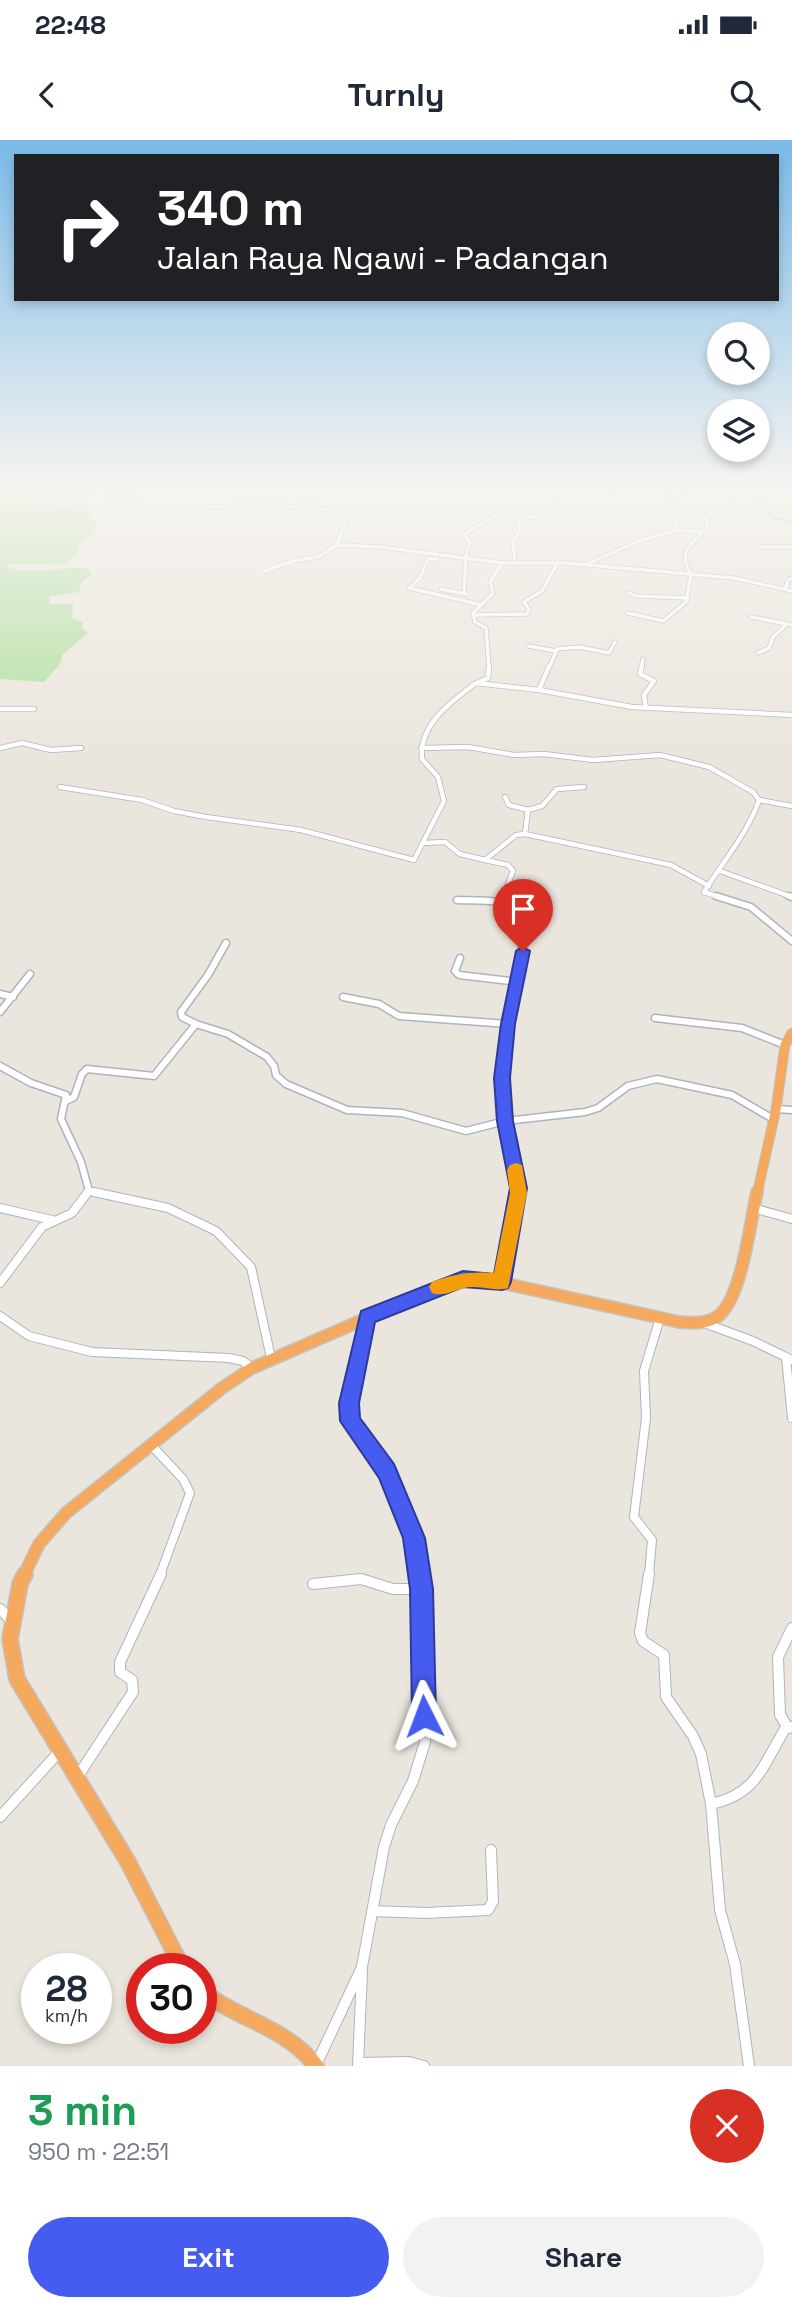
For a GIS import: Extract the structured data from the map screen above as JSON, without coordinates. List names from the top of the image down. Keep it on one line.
{"page":{"status":"22:48","header":"Turnly","turn":["340 m","Jalan Raya Ngawi - Padangan"],"speed":"28 km/h","limit":"30","heading":["3 min","950 m · 22:51"],"buttons":["Exit","Share"]}}
